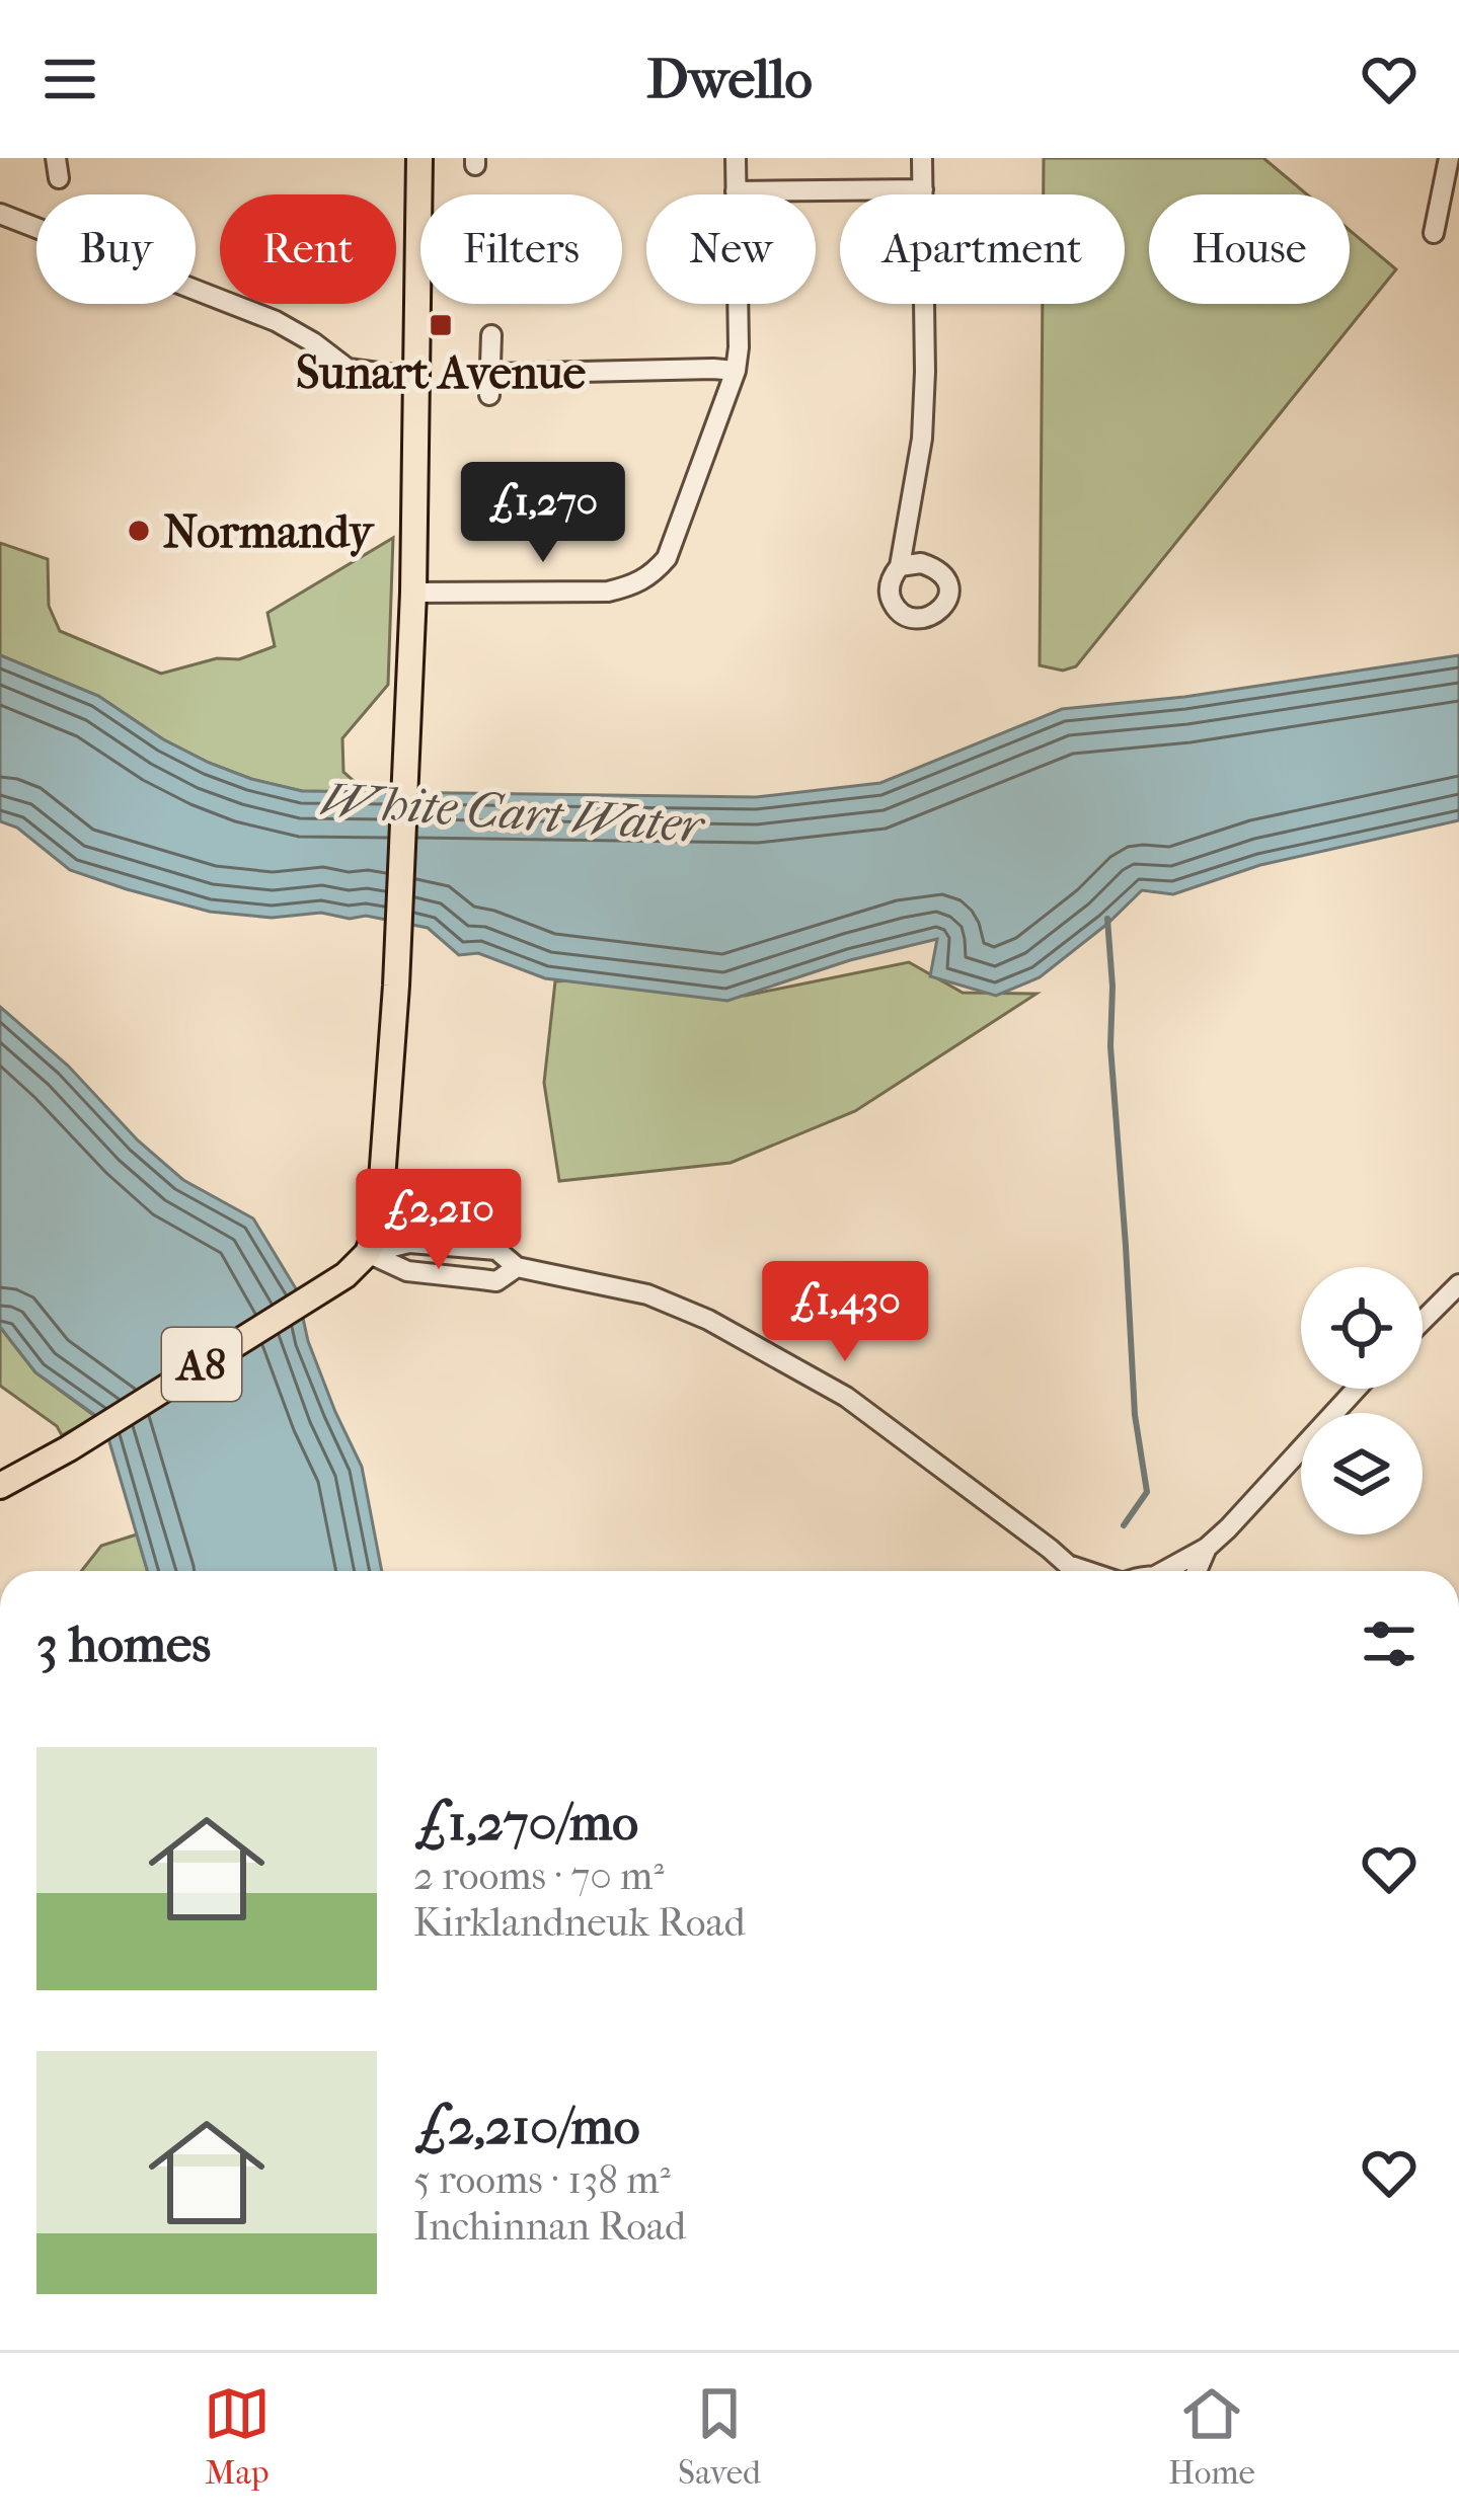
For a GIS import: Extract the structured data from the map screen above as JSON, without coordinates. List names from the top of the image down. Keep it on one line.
{"streets":{"main road":["A8"]},"water":["White Cart Water"],"places":{"transit":["Sunart Avenue"],"other":["Normandy"]},"page":{"header":"Dwello","chip":["Buy","Rent","Filters","New","Apartment","House"],"price":["£1,270","£2,210","£1,430"],"heading":"3 homes","list":[{"name":"£1,270/mo","note":"2 rooms · 70 m² · Kirklandneuk Road"},{"name":"£2,210/mo","note":"5 rooms · 138 m² · Inchinnan Road"}],"tabs":["Map","Saved","Home"]}}
